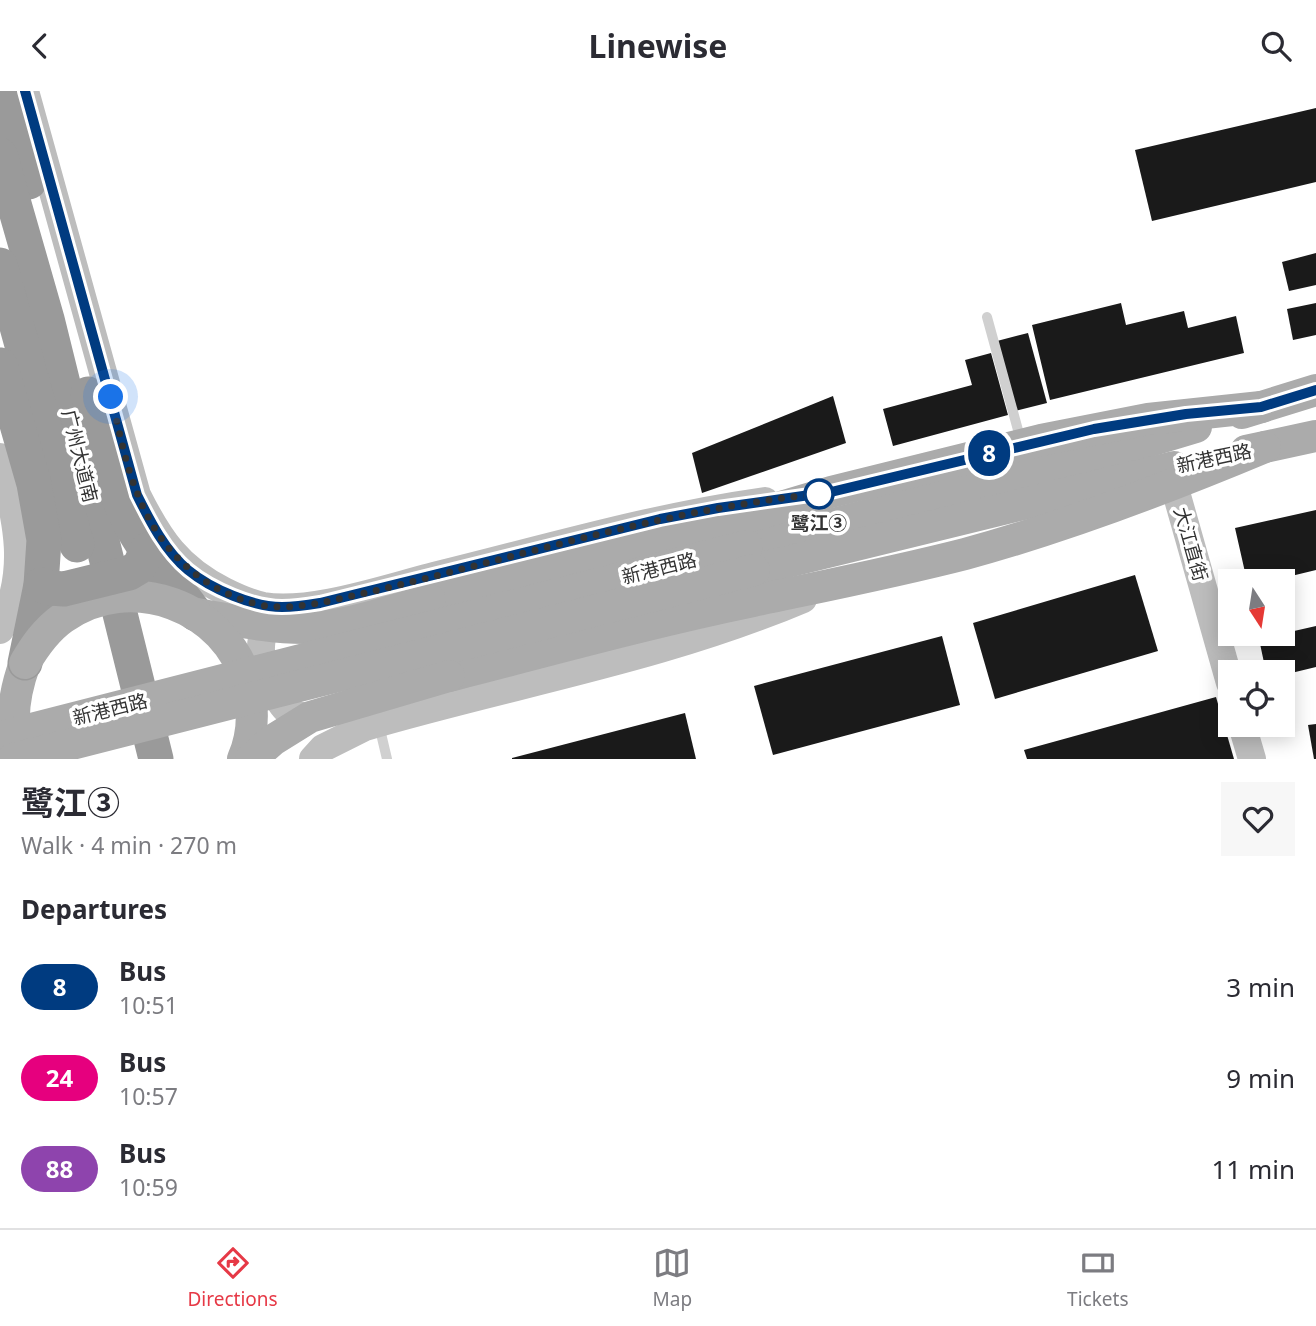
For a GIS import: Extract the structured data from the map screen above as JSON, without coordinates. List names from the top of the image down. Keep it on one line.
{"streets":{"highway":["广州大道南"],"main road":["新港西路","大江直街"]},"places":["鹭江③"],"lines":["bus line 8"],"north":"bottom","page":{"header":"Linewise","on_map":"8","heading":[["鹭江③","Walk · 4 min · 270 m"],"Departures"],"list":[{"mark":"8","name":"Bus","note":"10:51","value":"3 min"},{"mark":"24","name":"Bus","note":"10:57","value":"9 min"},{"mark":"88","name":"Bus","note":"10:59","value":"11 min"}],"tabs":["Directions","Map","Tickets"]}}
